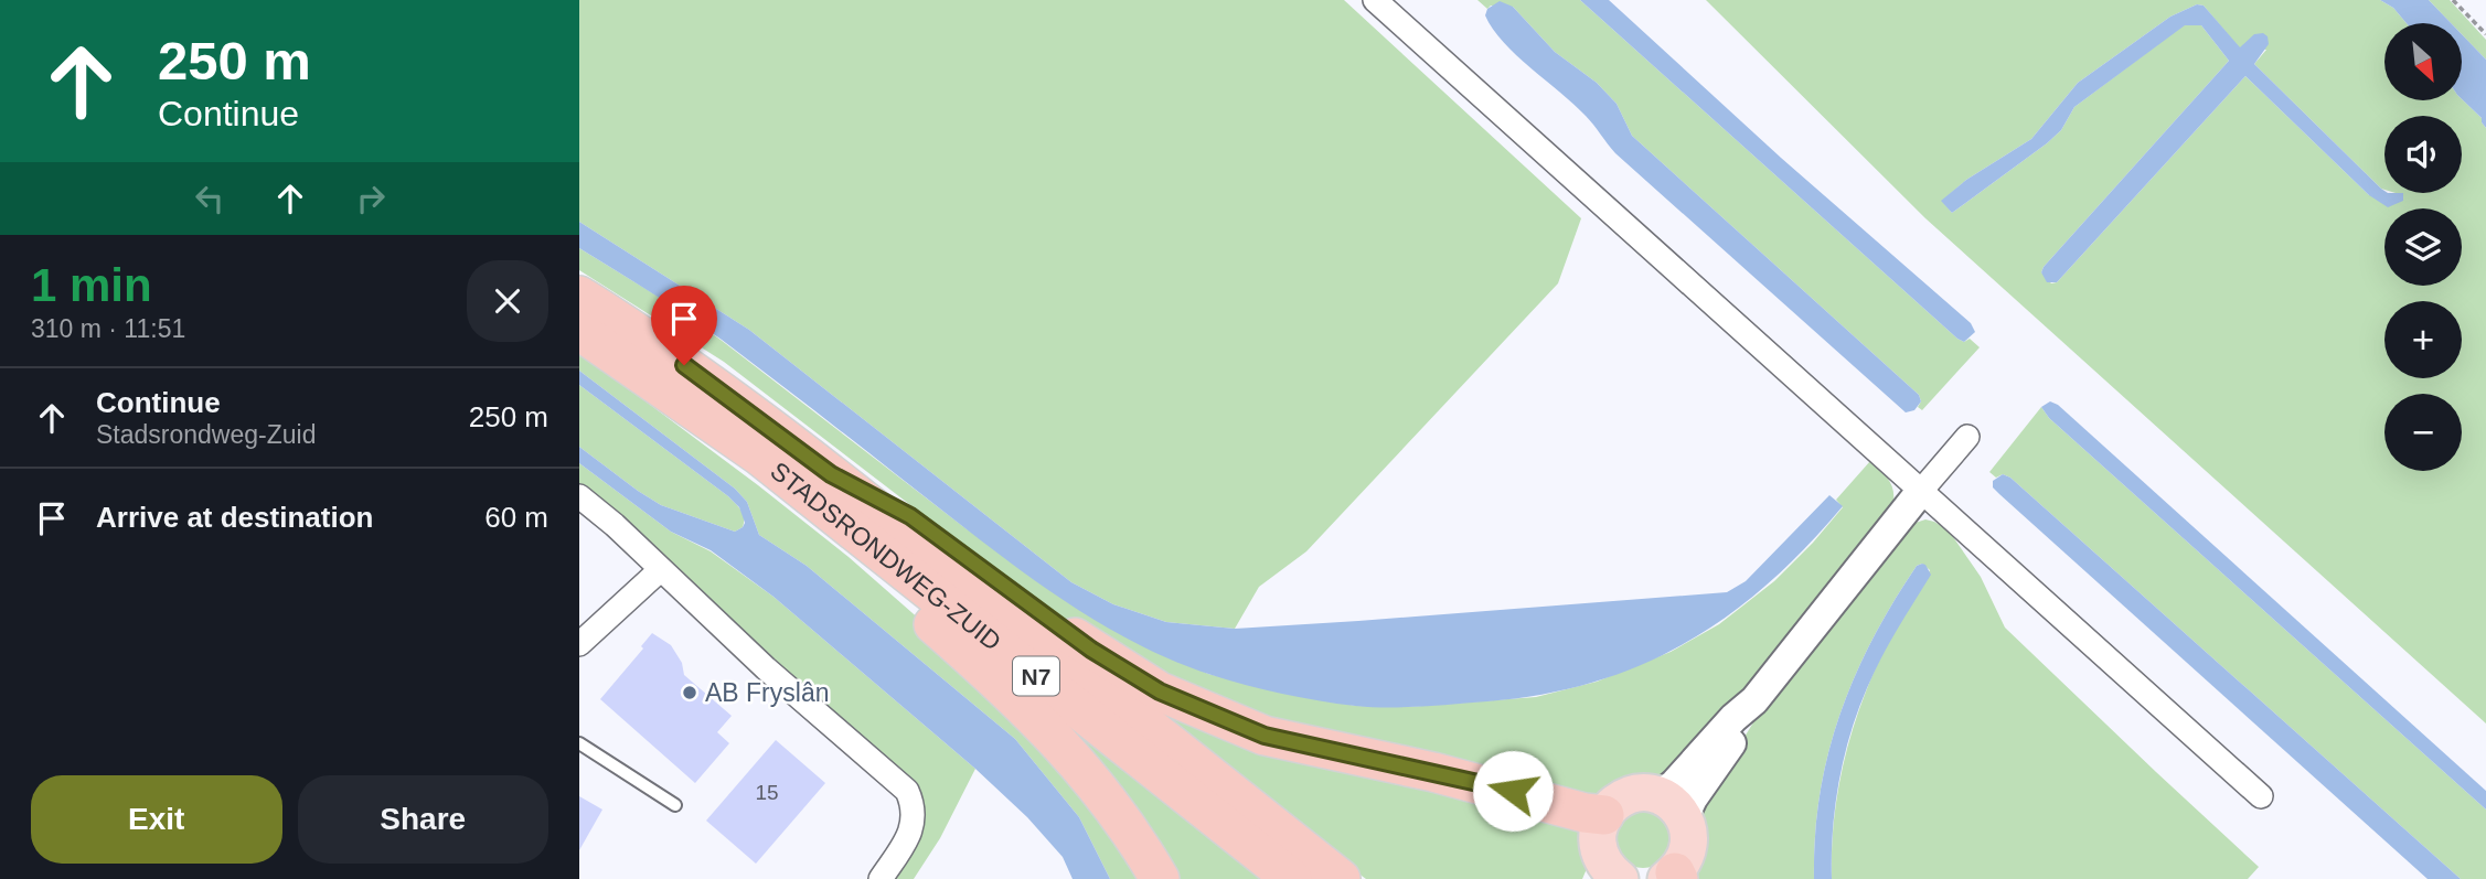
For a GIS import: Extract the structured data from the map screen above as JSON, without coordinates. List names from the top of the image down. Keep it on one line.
{"streets":{"highway":["STADSRONDWEG-ZUID","N7"]},"crossings":[["STADSRONDWEG-ZUID","N7"]],"places":["AB Fryslân"],"house_numbers":["15"],"north":"bottom right","page":{"turn":["250 m","Continue"],"map_buttons":["+","−"],"heading":["1 min","310 m · 11:51"],"list":[{"name":"Continue","note":"Stadsrondweg-Zuid","value":"250 m"},{"name":"Arrive at destination","value":"60 m"}],"buttons":["Exit","Share"]}}
